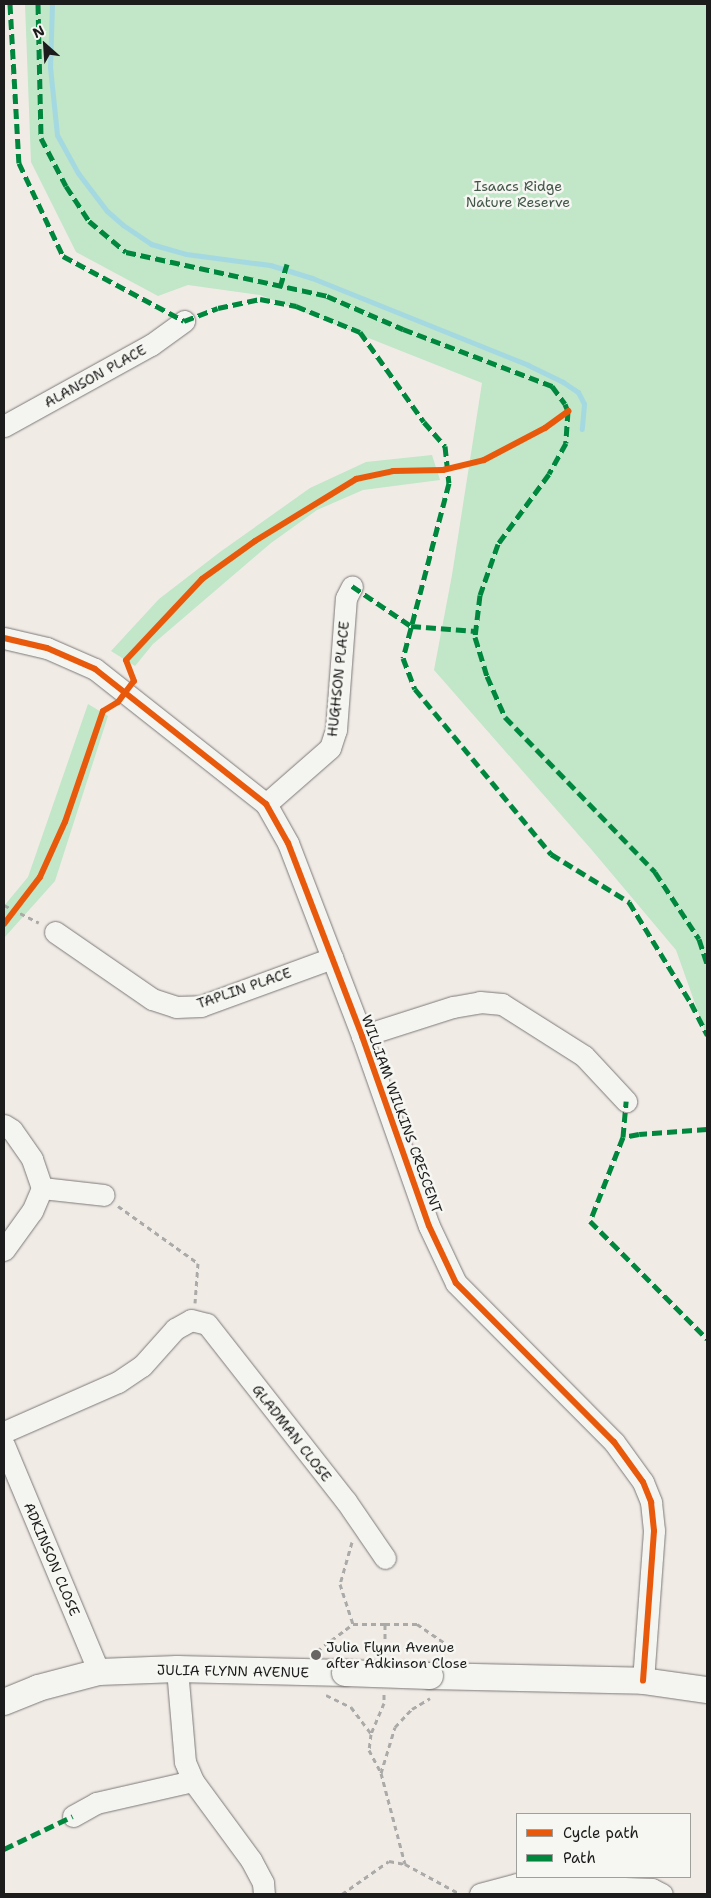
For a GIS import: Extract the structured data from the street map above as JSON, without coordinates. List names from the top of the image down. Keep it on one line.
{"streets":{"street":["ALANSON PLACE","HUGHSON PLACE","TAPLIN PLACE","WILLIAM WILKINS CRESCENT","GLADMAN CLOSE","ADKINSON CLOSE","JULIA FLYNN AVENUE"]},"crossings":[["HUGHSON PLACE","WILLIAM WILKINS CRESCENT"],["TAPLIN PLACE","WILLIAM WILKINS CRESCENT"],["WILLIAM WILKINS CRESCENT","JULIA FLYNN AVENUE"],["ADKINSON CLOSE","JULIA FLYNN AVENUE"]],"parks":["Isaacs Ridge Nature Reserve"],"places":["Julia Flynn Avenue after Adkinson Close"],"legend":["Cycle path","Path"],"north":"top left"}
